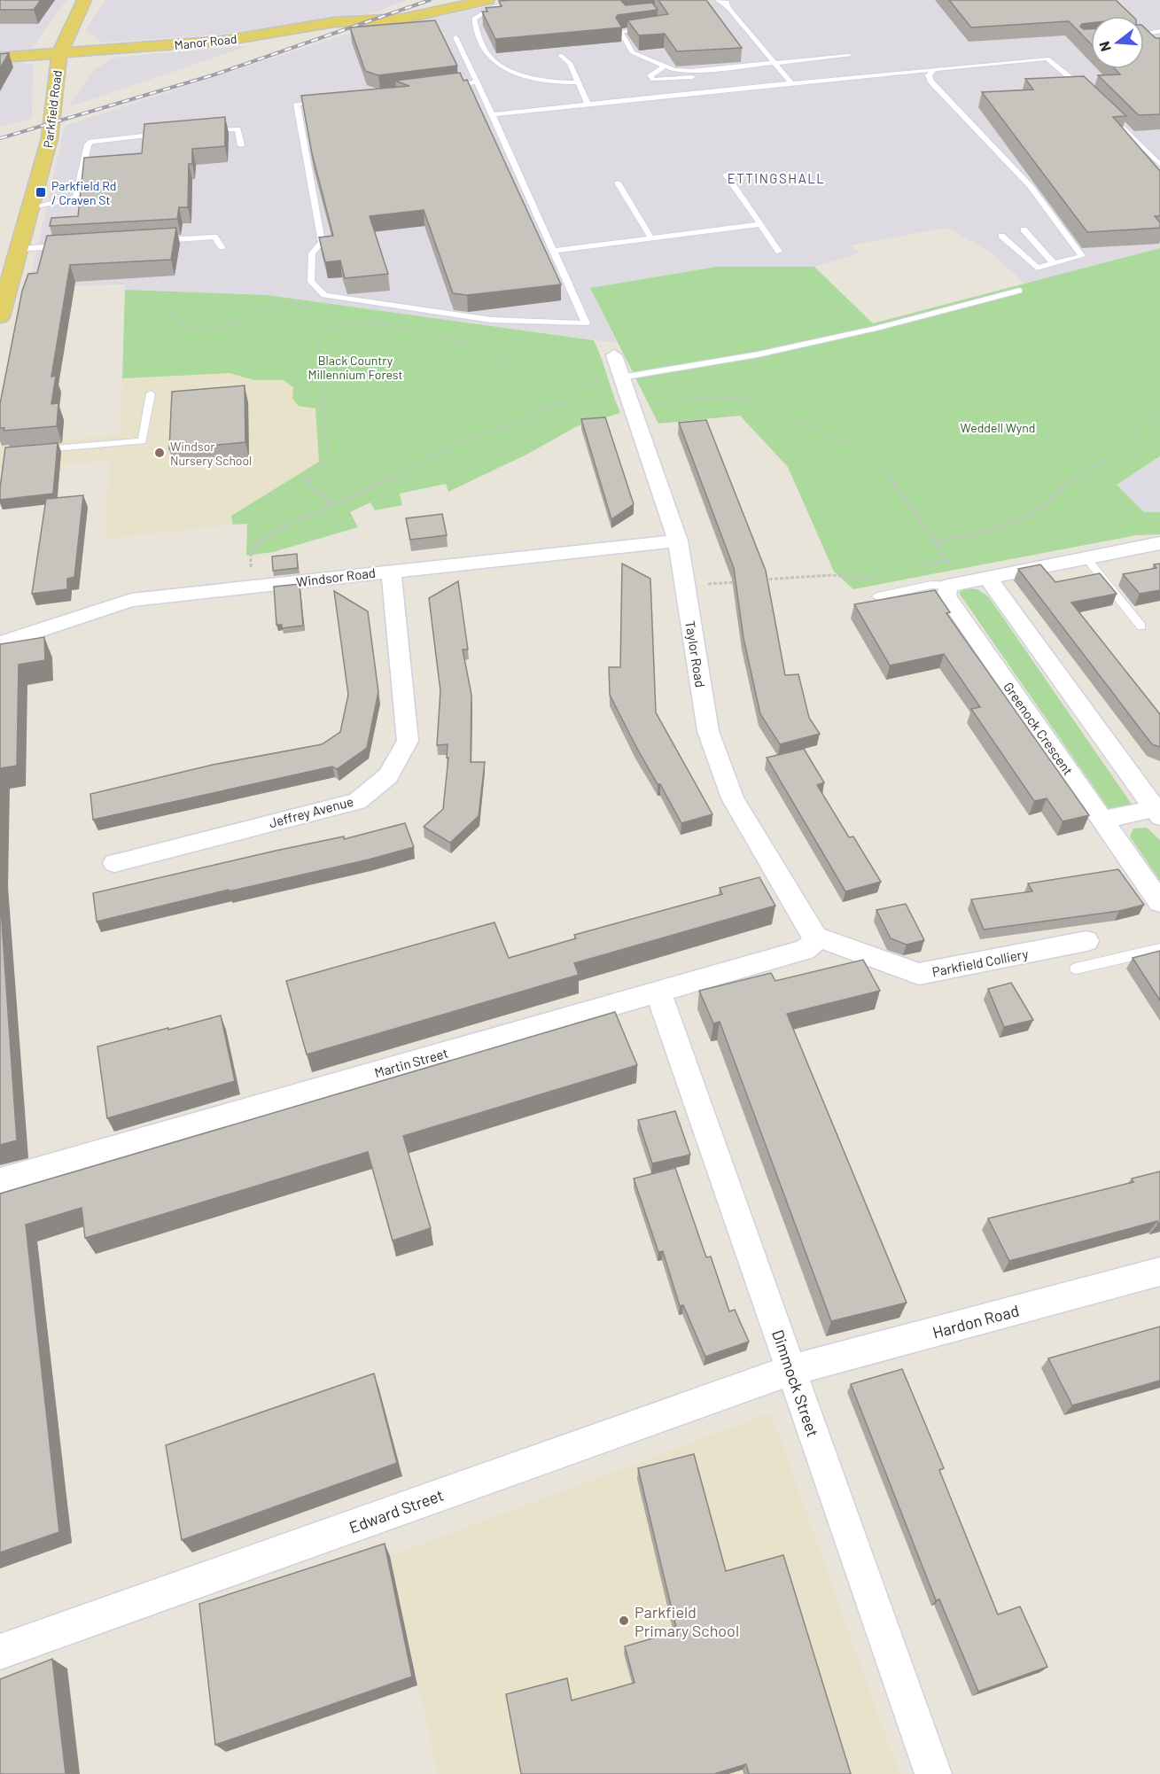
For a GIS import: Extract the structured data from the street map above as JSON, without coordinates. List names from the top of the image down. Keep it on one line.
{"streets":{"main road":["Manor Road","Parkfield Road"],"street":["Windsor Road","Taylor Road","Greenock Crescent","Jeffrey Avenue","Parkfield Colliery","Martin Street","Hardon Road","Dimmock Street","Edward Street"]},"crossings":[["Manor Road","Parkfield Road"],["Windsor Road","Taylor Road"],["Windsor Road","Jeffrey Avenue"],["Taylor Road","Parkfield Colliery"],["Taylor Road","Martin Street"],["Parkfield Colliery","Martin Street"],["Martin Street","Dimmock Street"],["Hardon Road","Dimmock Street"],["Hardon Road","Edward Street"],["Dimmock Street","Edward Street"]],"districts":["ETTINGSHALL"],"parks":["Black Country Millennium Forest","Weddell Wynd"],"places":{"transit":["Parkfield Rd / Craven St"],"other":["Windsor Nursery School","Parkfield Primary School"]},"north":"left"}
